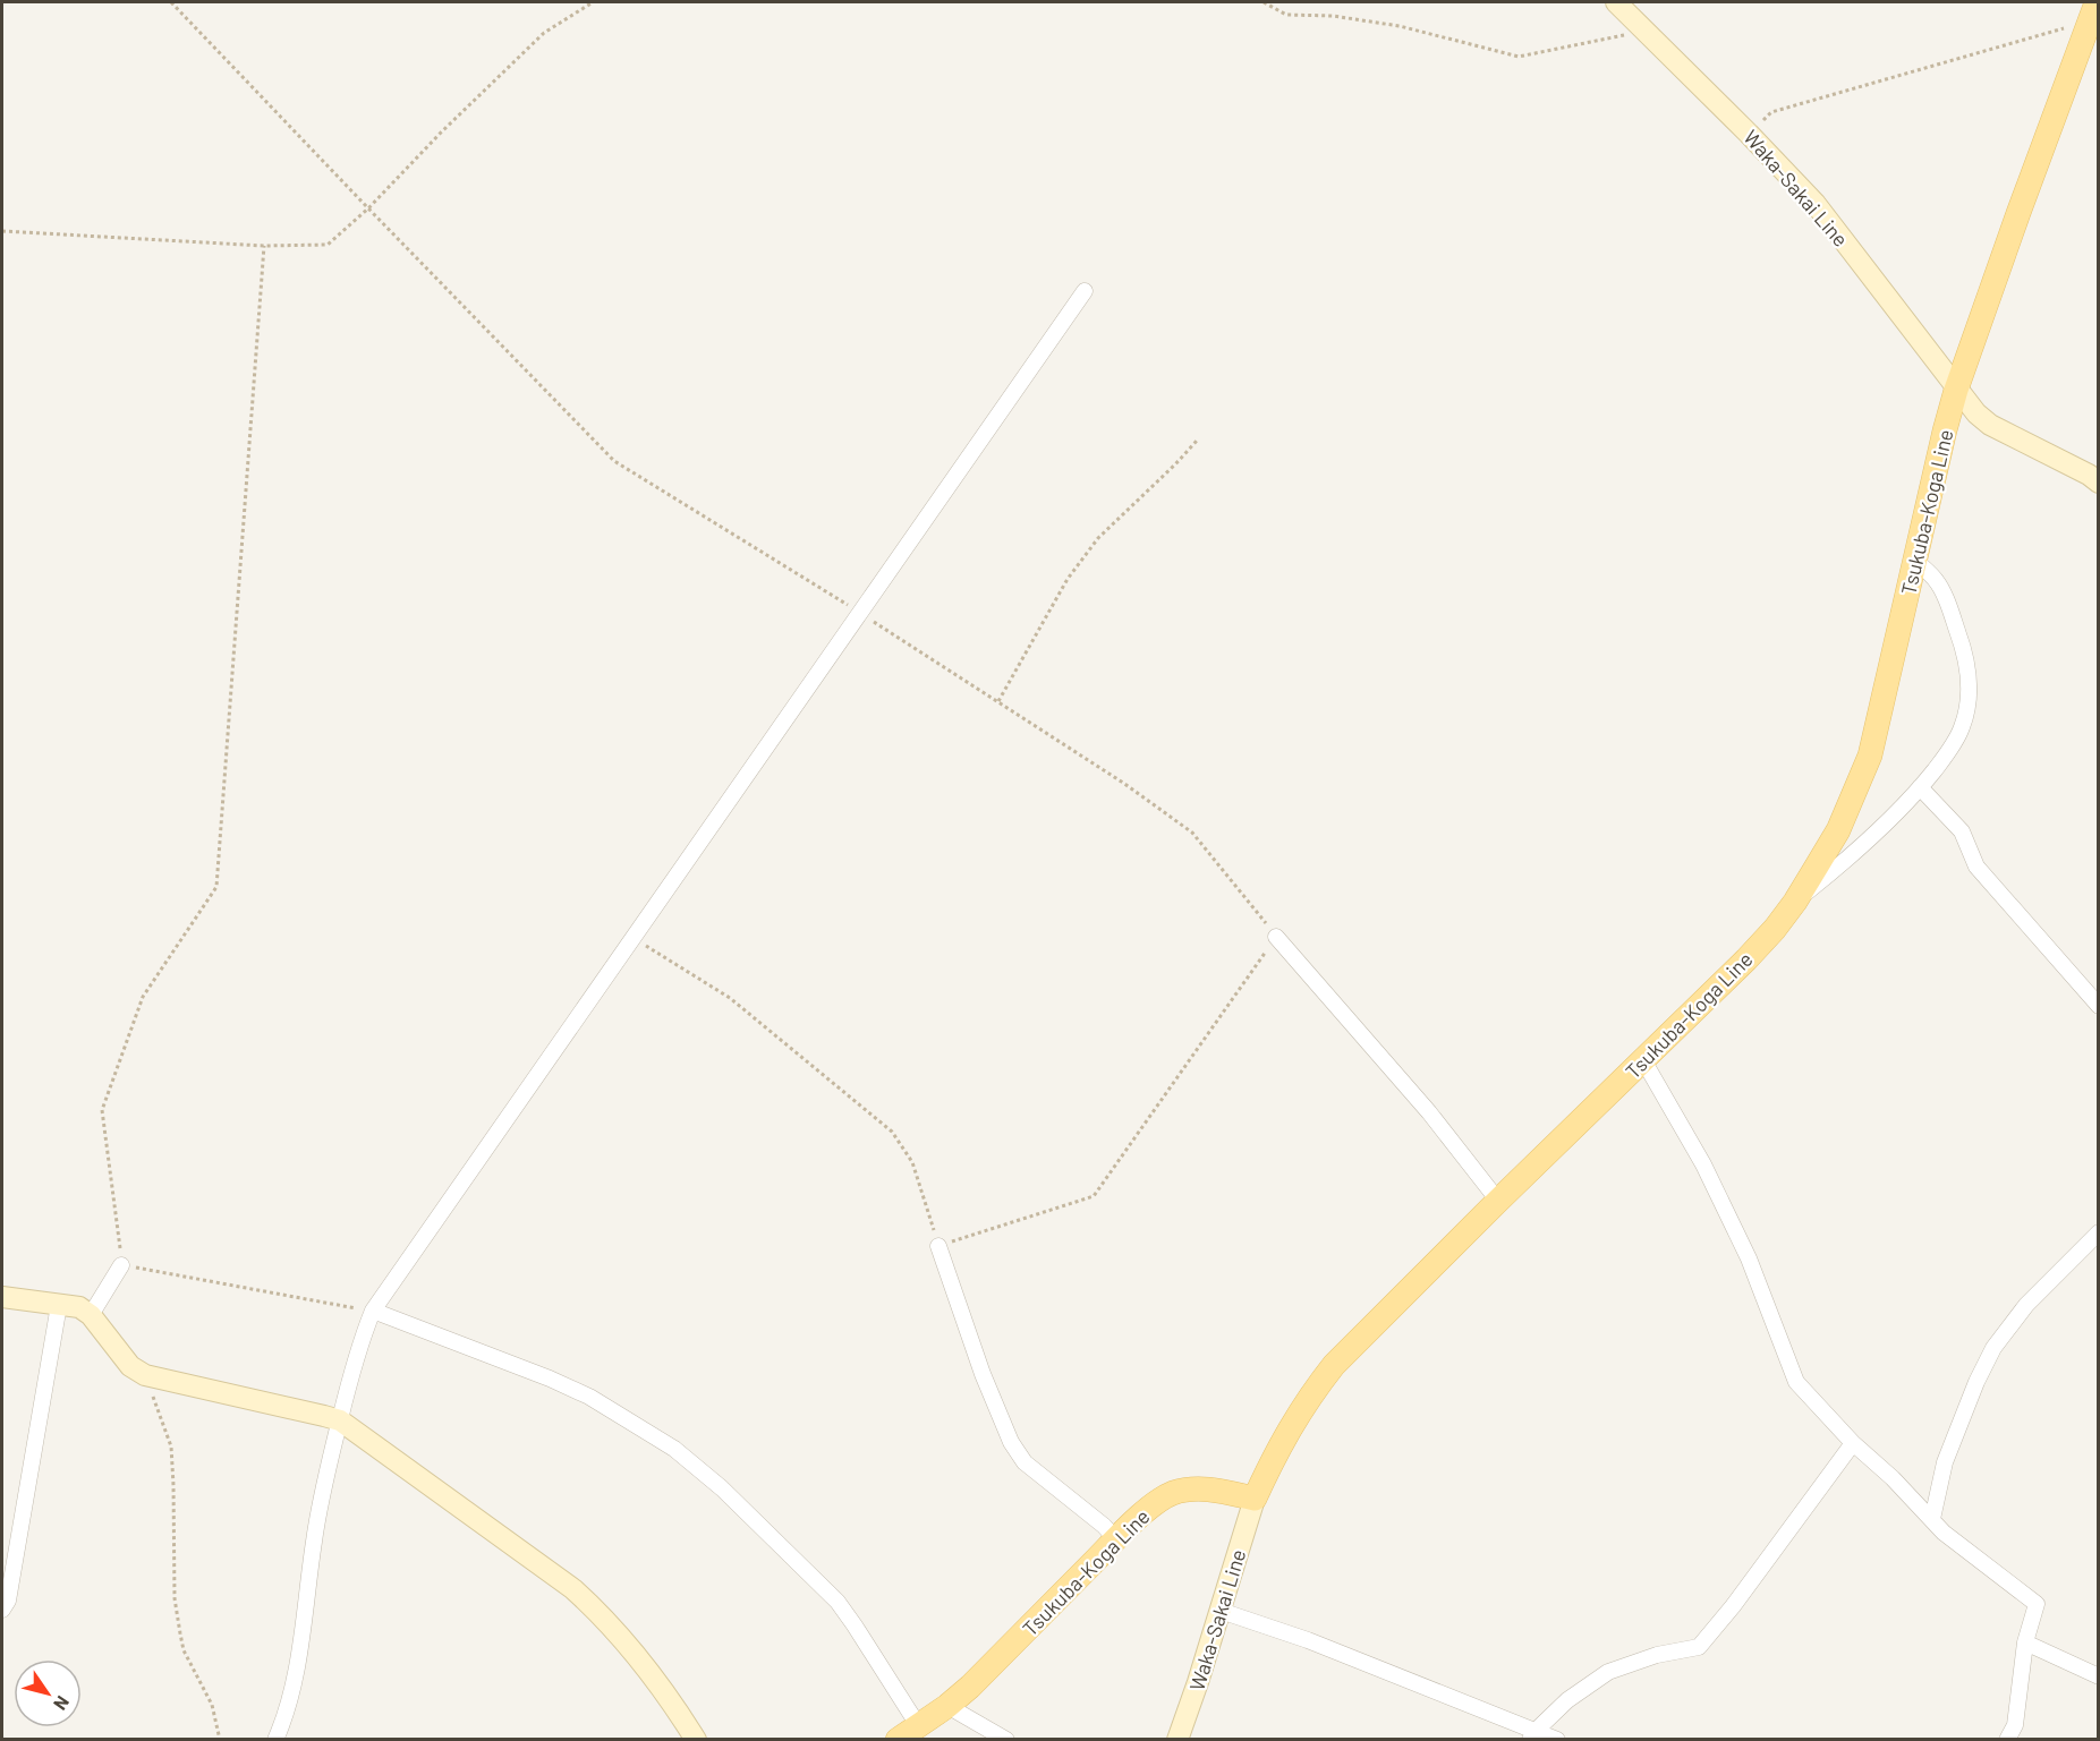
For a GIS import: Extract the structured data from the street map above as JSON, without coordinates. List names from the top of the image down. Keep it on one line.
{"streets":{"main road":["Tsukuba-Koga Line"],"street":["Waka-Sakai Line"]},"crossings":[["Waka-Sakai Line","Tsukuba-Koga Line"]],"north":"bottom right"}
